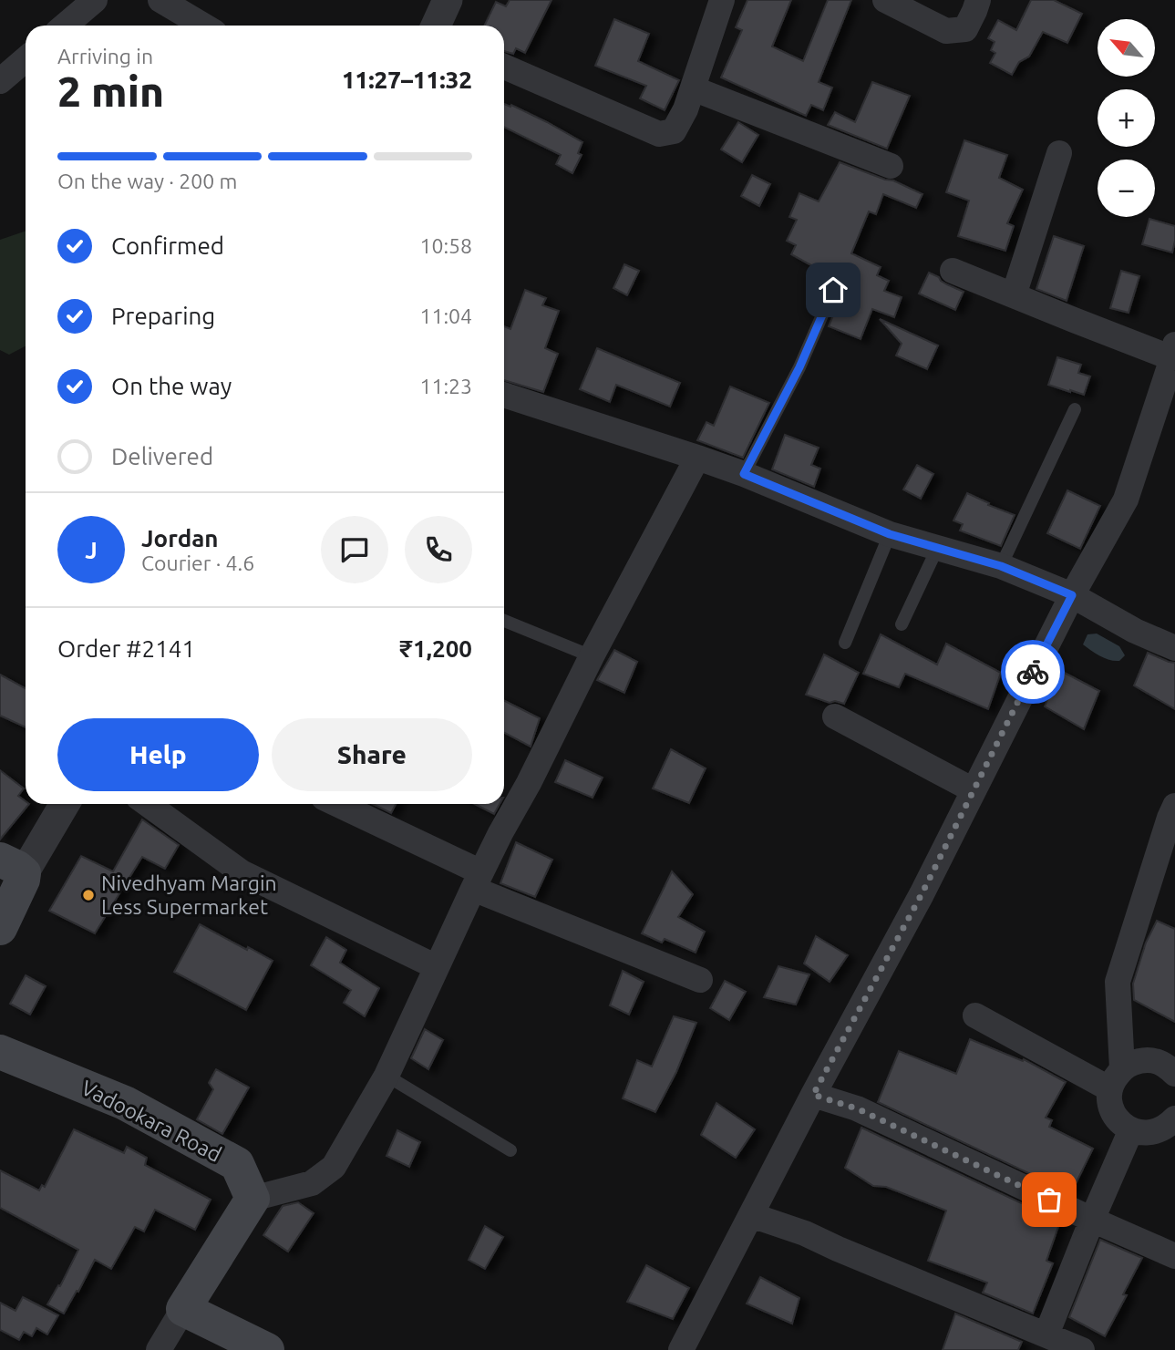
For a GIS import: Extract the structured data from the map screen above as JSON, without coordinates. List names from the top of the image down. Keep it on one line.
{"streets":{"main road":["Vadookara Road"]},"places":["Nivedhyam Margin Less Supermarket"],"north":"top left","page":{"map_buttons":["+","−"],"heading":["2 min","Arriving in","11:27–11:32"],"panel":["Jordan","Courier · 4.6","Order #2141","₹1,200"],"bar":"On the way · 200 m","list":[["Confirmed","10:58"],["Preparing","11:04"],["On the way","11:23"],"Delivered"],"round":"J","buttons":["Help","Share"]}}
